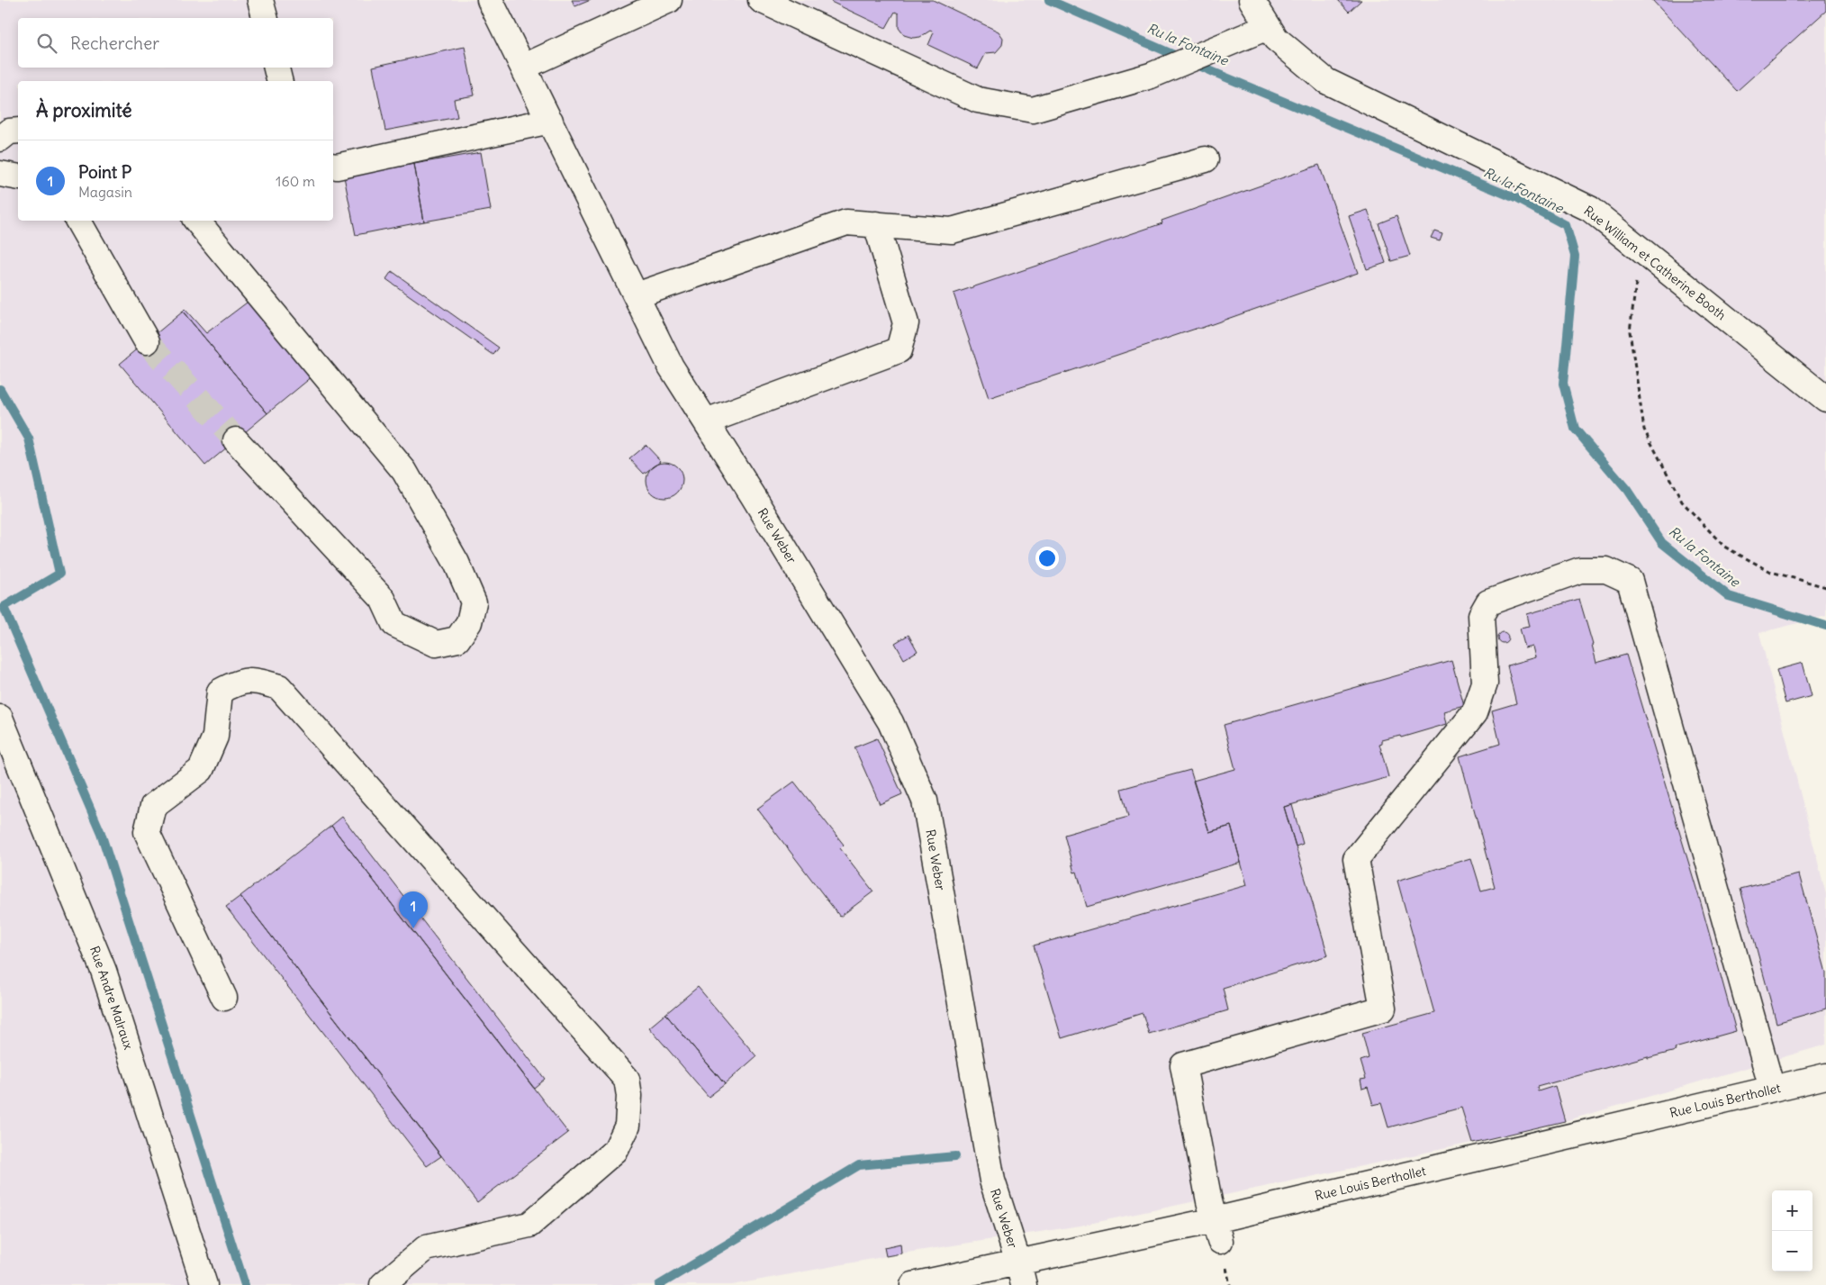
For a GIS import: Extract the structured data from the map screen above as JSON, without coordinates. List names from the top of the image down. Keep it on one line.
{"streets":{"street":["Rue William et Catherine Booth","Rue Weber","Rue Andre Malraux","Rue Louis Berthollet"]},"crossings":[["Rue Weber","Rue Louis Berthollet"]],"water":["Ru la Fontaine"],"page":{"search":"Rechercher","heading":"À proximité","list":[{"mark":"1","name":"Point P","note":"Magasin","value":"160 m"}],"pins":"1","map_buttons":["+","−"]}}
